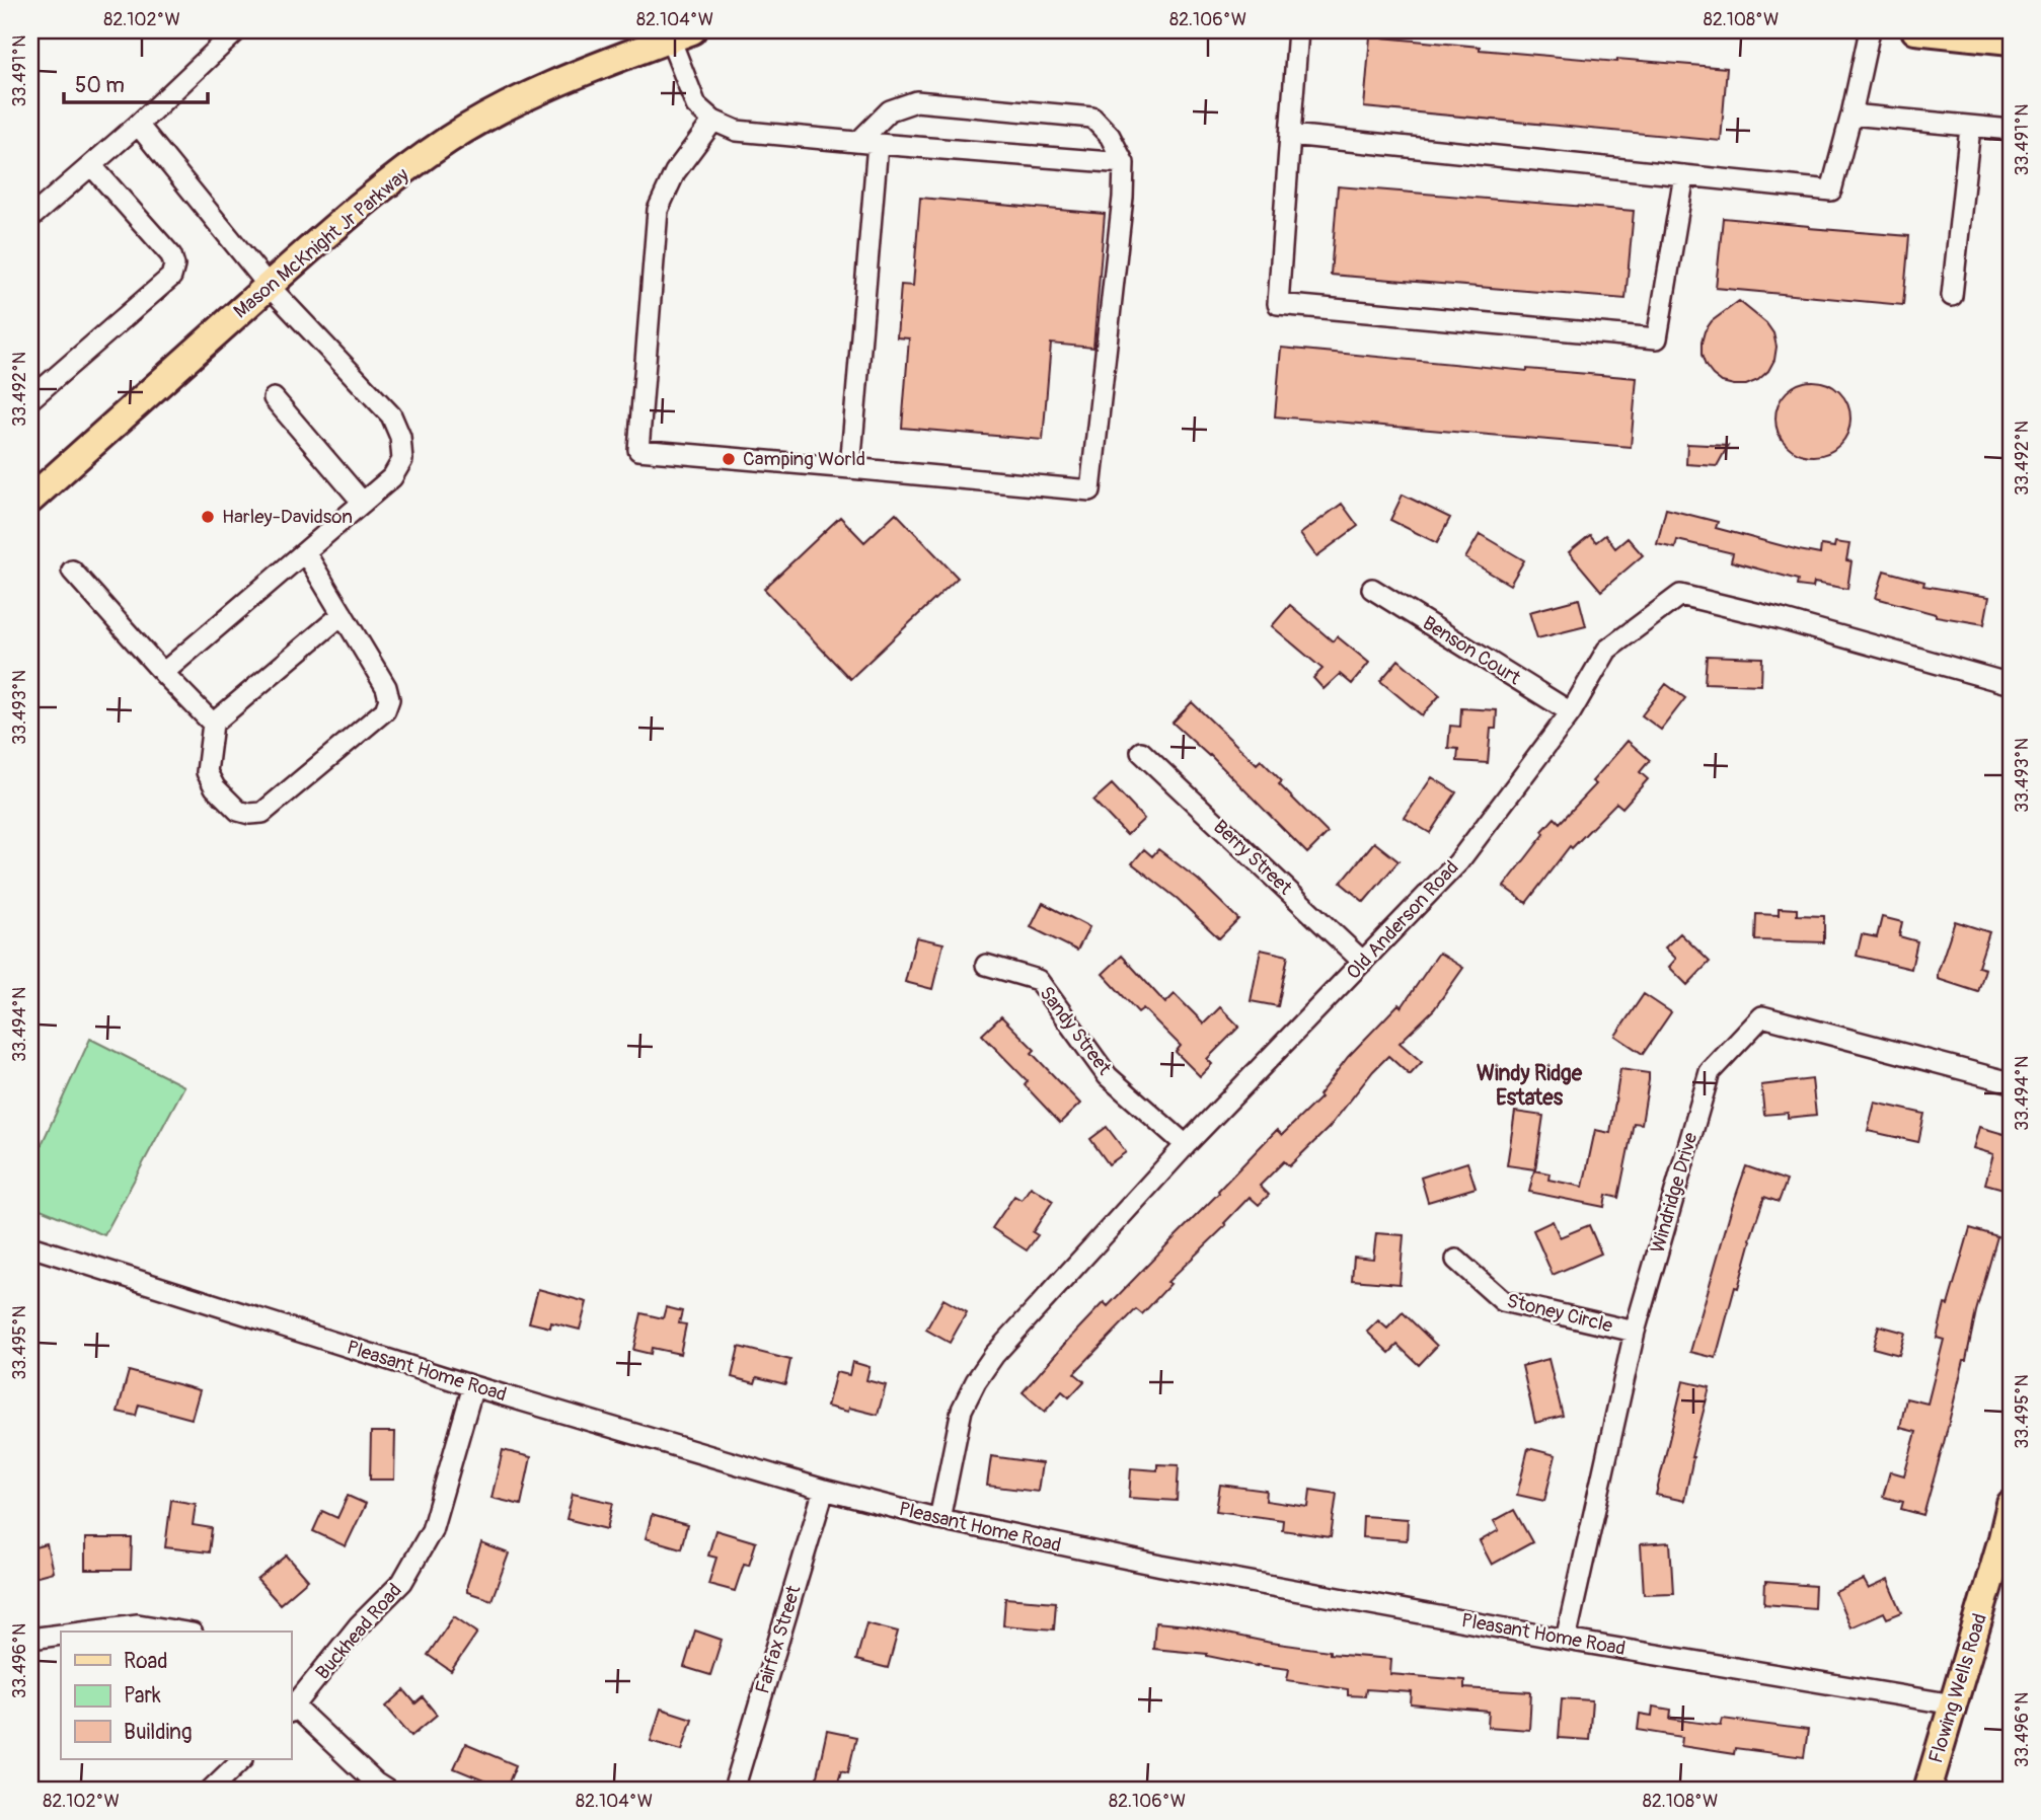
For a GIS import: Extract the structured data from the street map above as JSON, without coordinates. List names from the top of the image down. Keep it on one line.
{"streets":{"main road":["Mason McKnight Jr Parkway","Flowing Wells Road"],"street":["Benson Court","Berry Street","Old Anderson Road","Sandy Street","Windridge Drive","Stoney Circle","Pleasant Home Road","Buckhead Road","Fairfax Street"]},"crossings":[["Benson Court","Old Anderson Road"],["Berry Street","Old Anderson Road"],["Old Anderson Road","Sandy Street"],["Old Anderson Road","Pleasant Home Road"],["Windridge Drive","Stoney Circle"],["Windridge Drive","Pleasant Home Road"],["Pleasant Home Road","Buckhead Road"],["Pleasant Home Road","Fairfax Street"],["Pleasant Home Road","Flowing Wells Road"]],"districts":["Windy Ridge Estates"],"places":["Camping World","Harley-Davidson"],"legend":["Road","Park","Building"],"scale_bar":"50 m","coordinates":["82.102°W","82.104°W","82.106°W","82.108°W","33.491°N","33.492°N","33.493°N","33.494°N","33.495°N","33.496°N"]}
